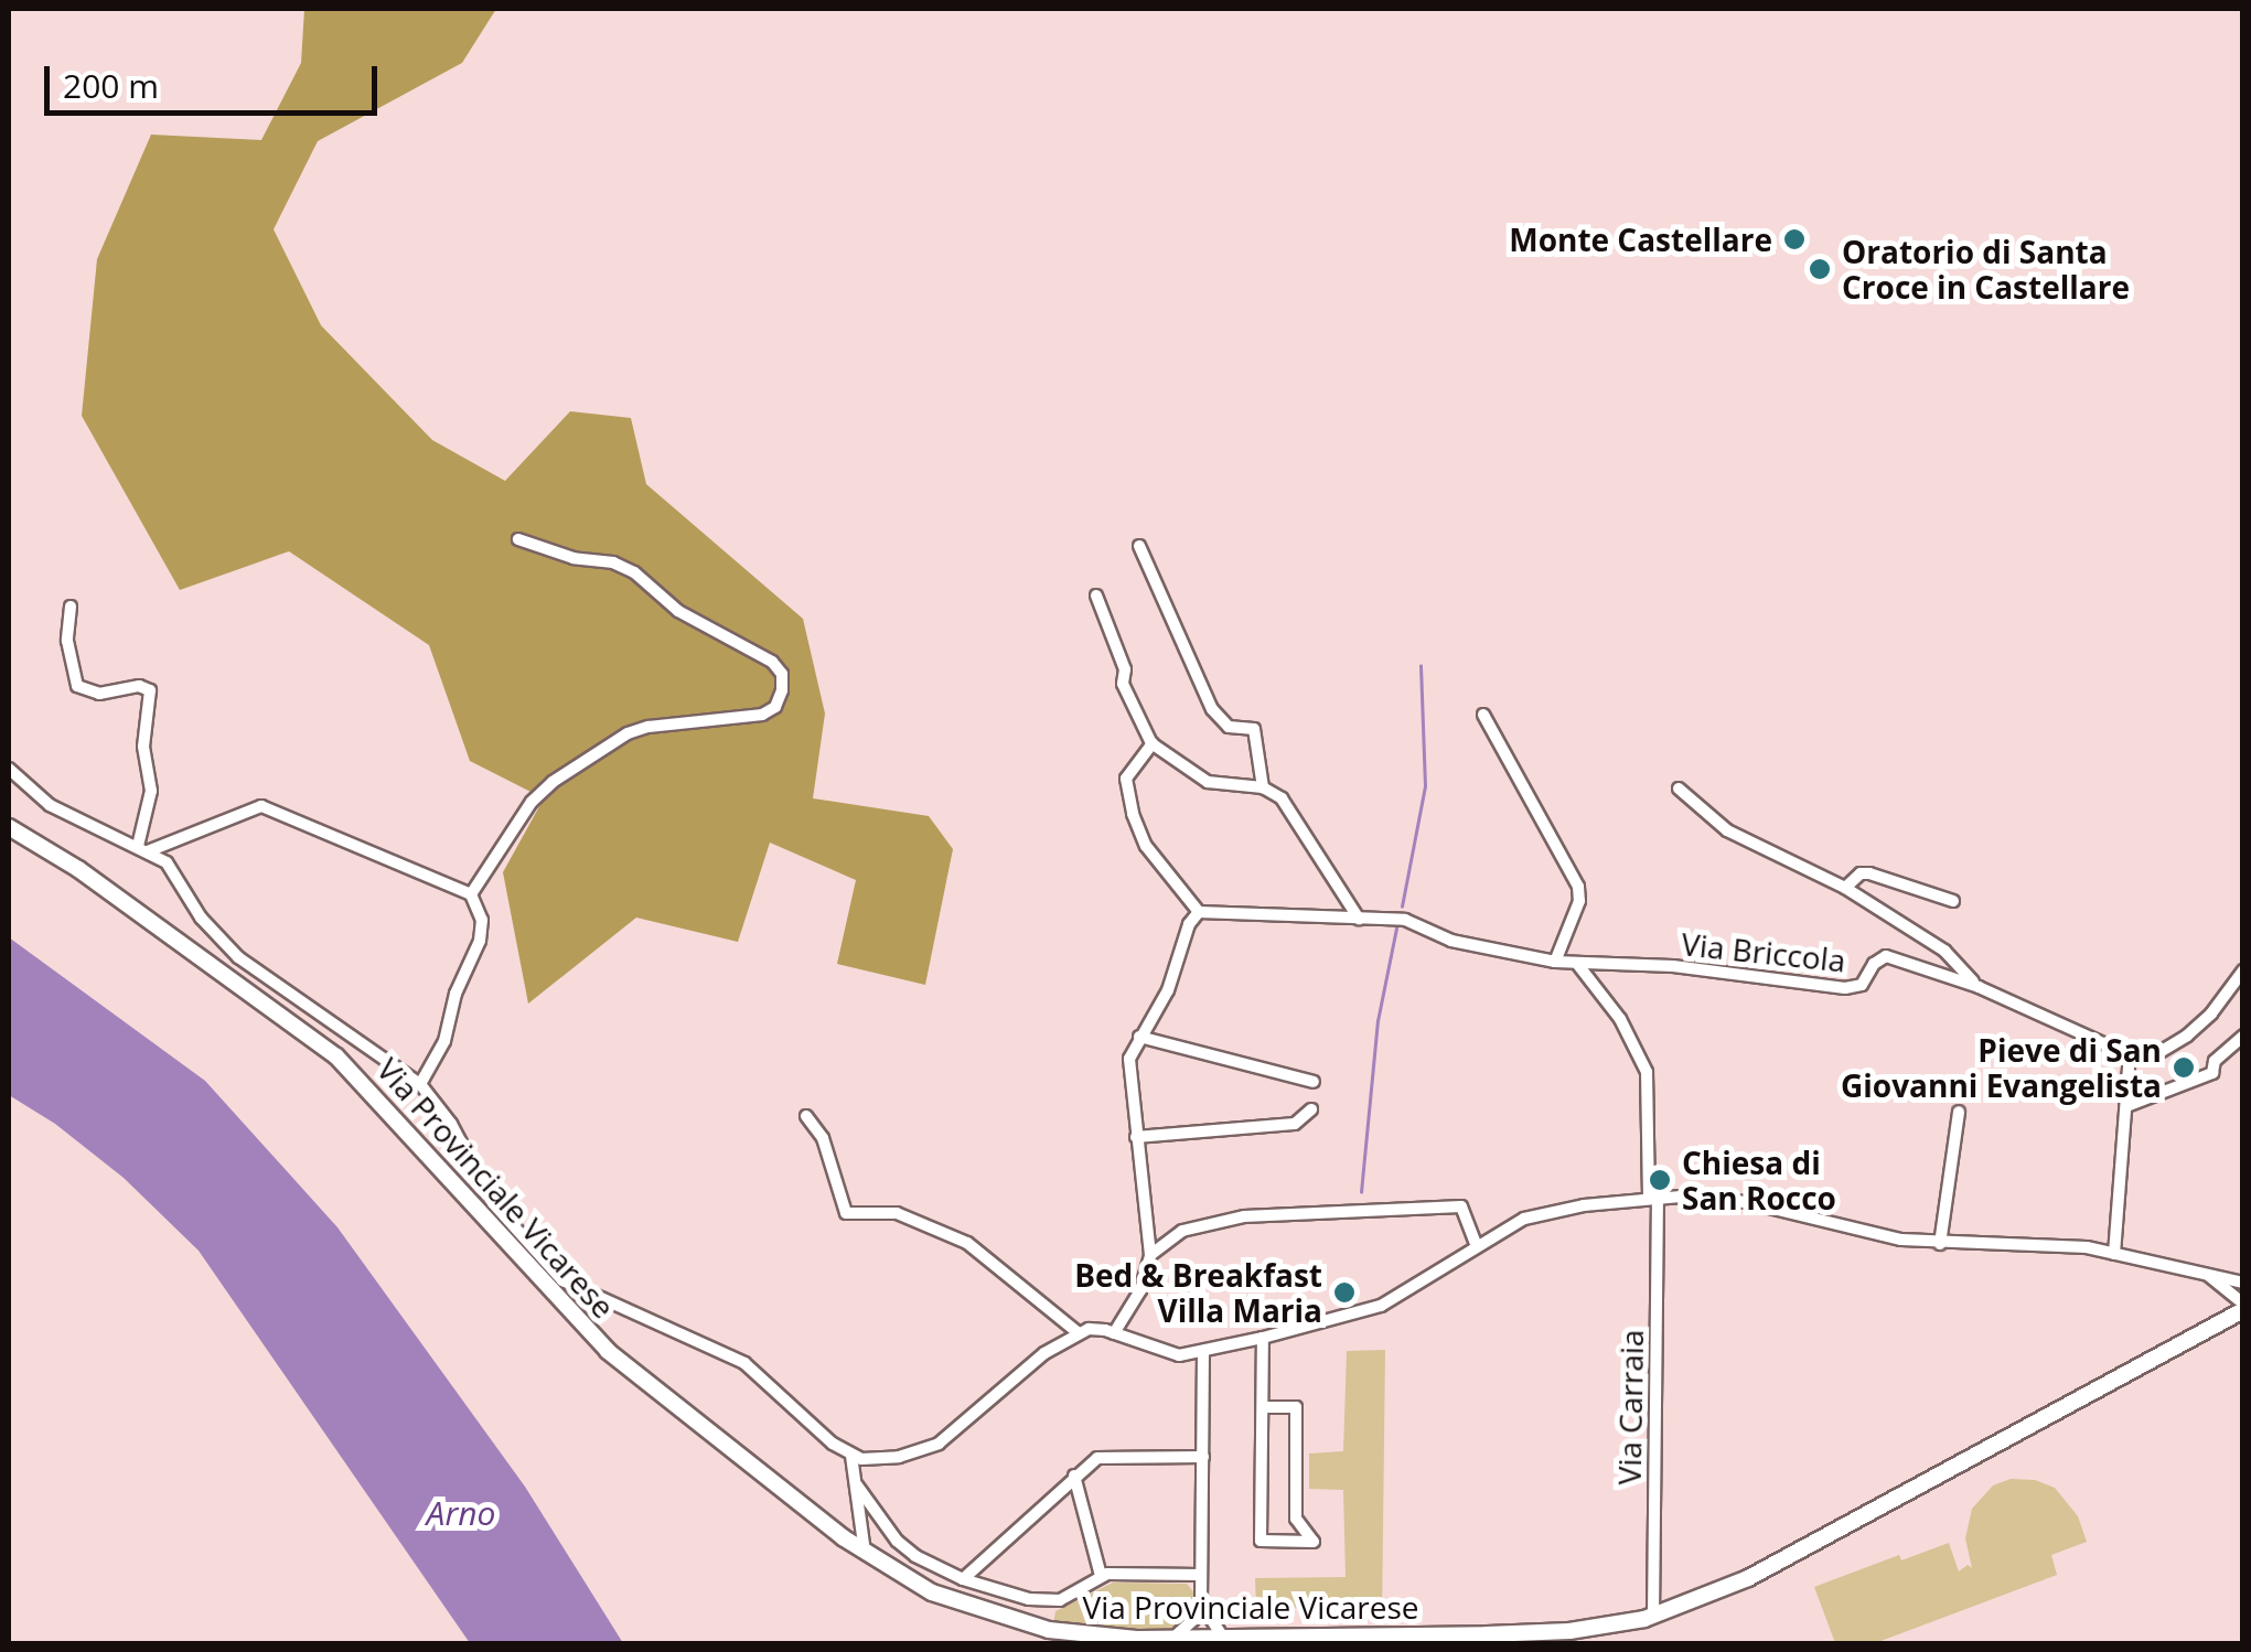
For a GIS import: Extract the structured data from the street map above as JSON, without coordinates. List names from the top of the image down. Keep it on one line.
{"streets":{"main road":["Via Provinciale Vicarese"],"street":["Via Briccola","Via Carraia"]},"crossings":[["Via Briccola","Via Carraia"],["Via Provinciale Vicarese","Via Carraia"]],"water":["Arno"],"places":["Monte Castellare","Oratorio di Santa Croce in Castellare","Pieve di San Giovanni Evangelista","Chiesa di San Rocco","Bed & Breakfast Villa Maria"],"scale_bar":"200 m"}
